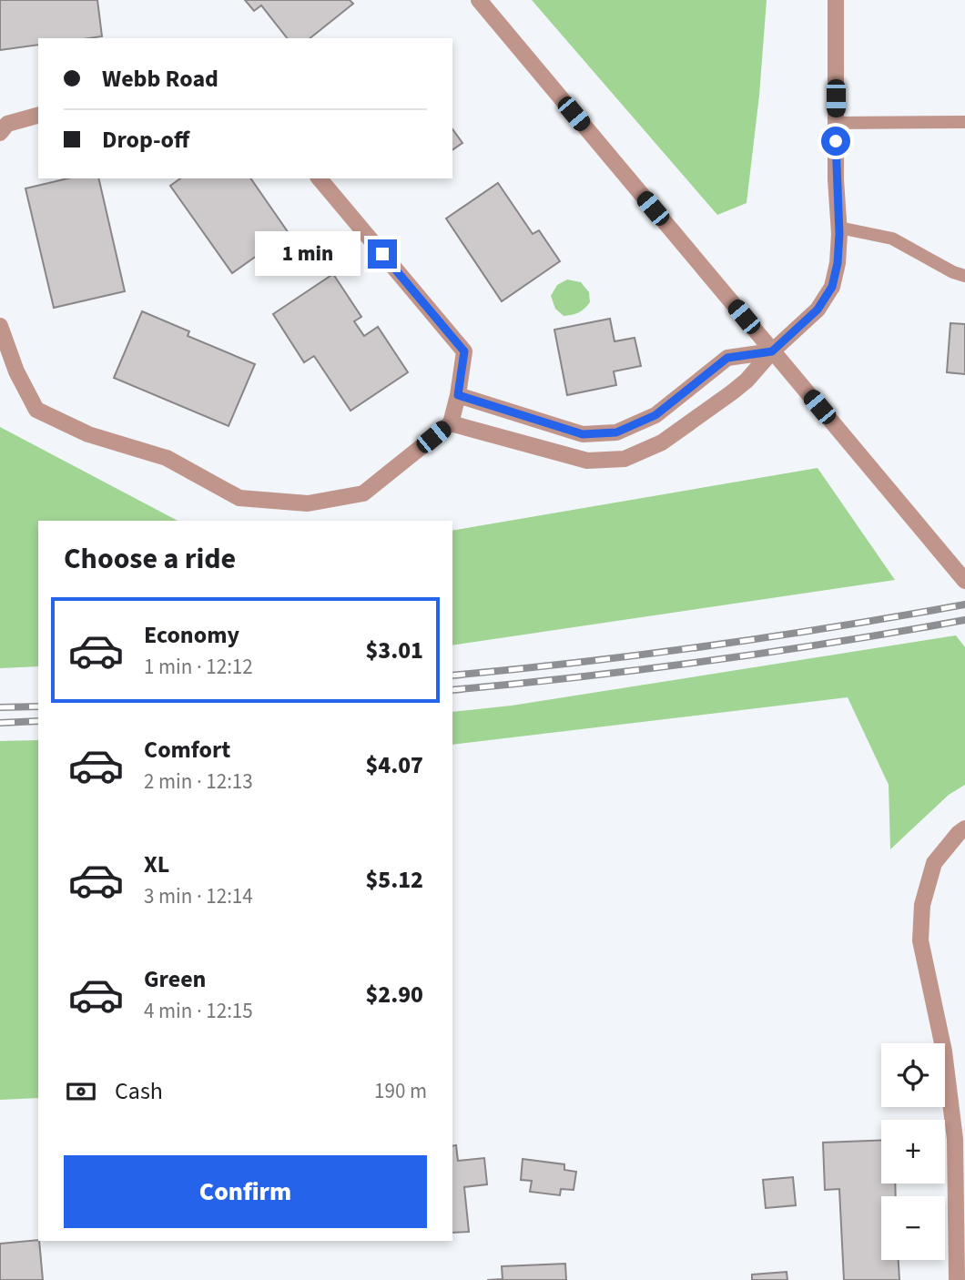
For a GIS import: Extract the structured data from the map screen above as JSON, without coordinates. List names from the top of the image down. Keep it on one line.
{"page":{"banner":["Webb Road","Drop-off"],"bubble":"1 min","heading":"Choose a ride","list":[{"name":"Economy","note":"1 min · 12:12","value":"$3.01"},{"name":"Comfort","note":"2 min · 12:13","value":"$4.07"},{"name":"XL","note":"3 min · 12:14","value":"$5.12"},{"name":"Green","note":"4 min · 12:15","value":"$2.90"}],"map_buttons":["+","−"],"pay":["Cash","190 m"],"buttons":"Confirm"}}
